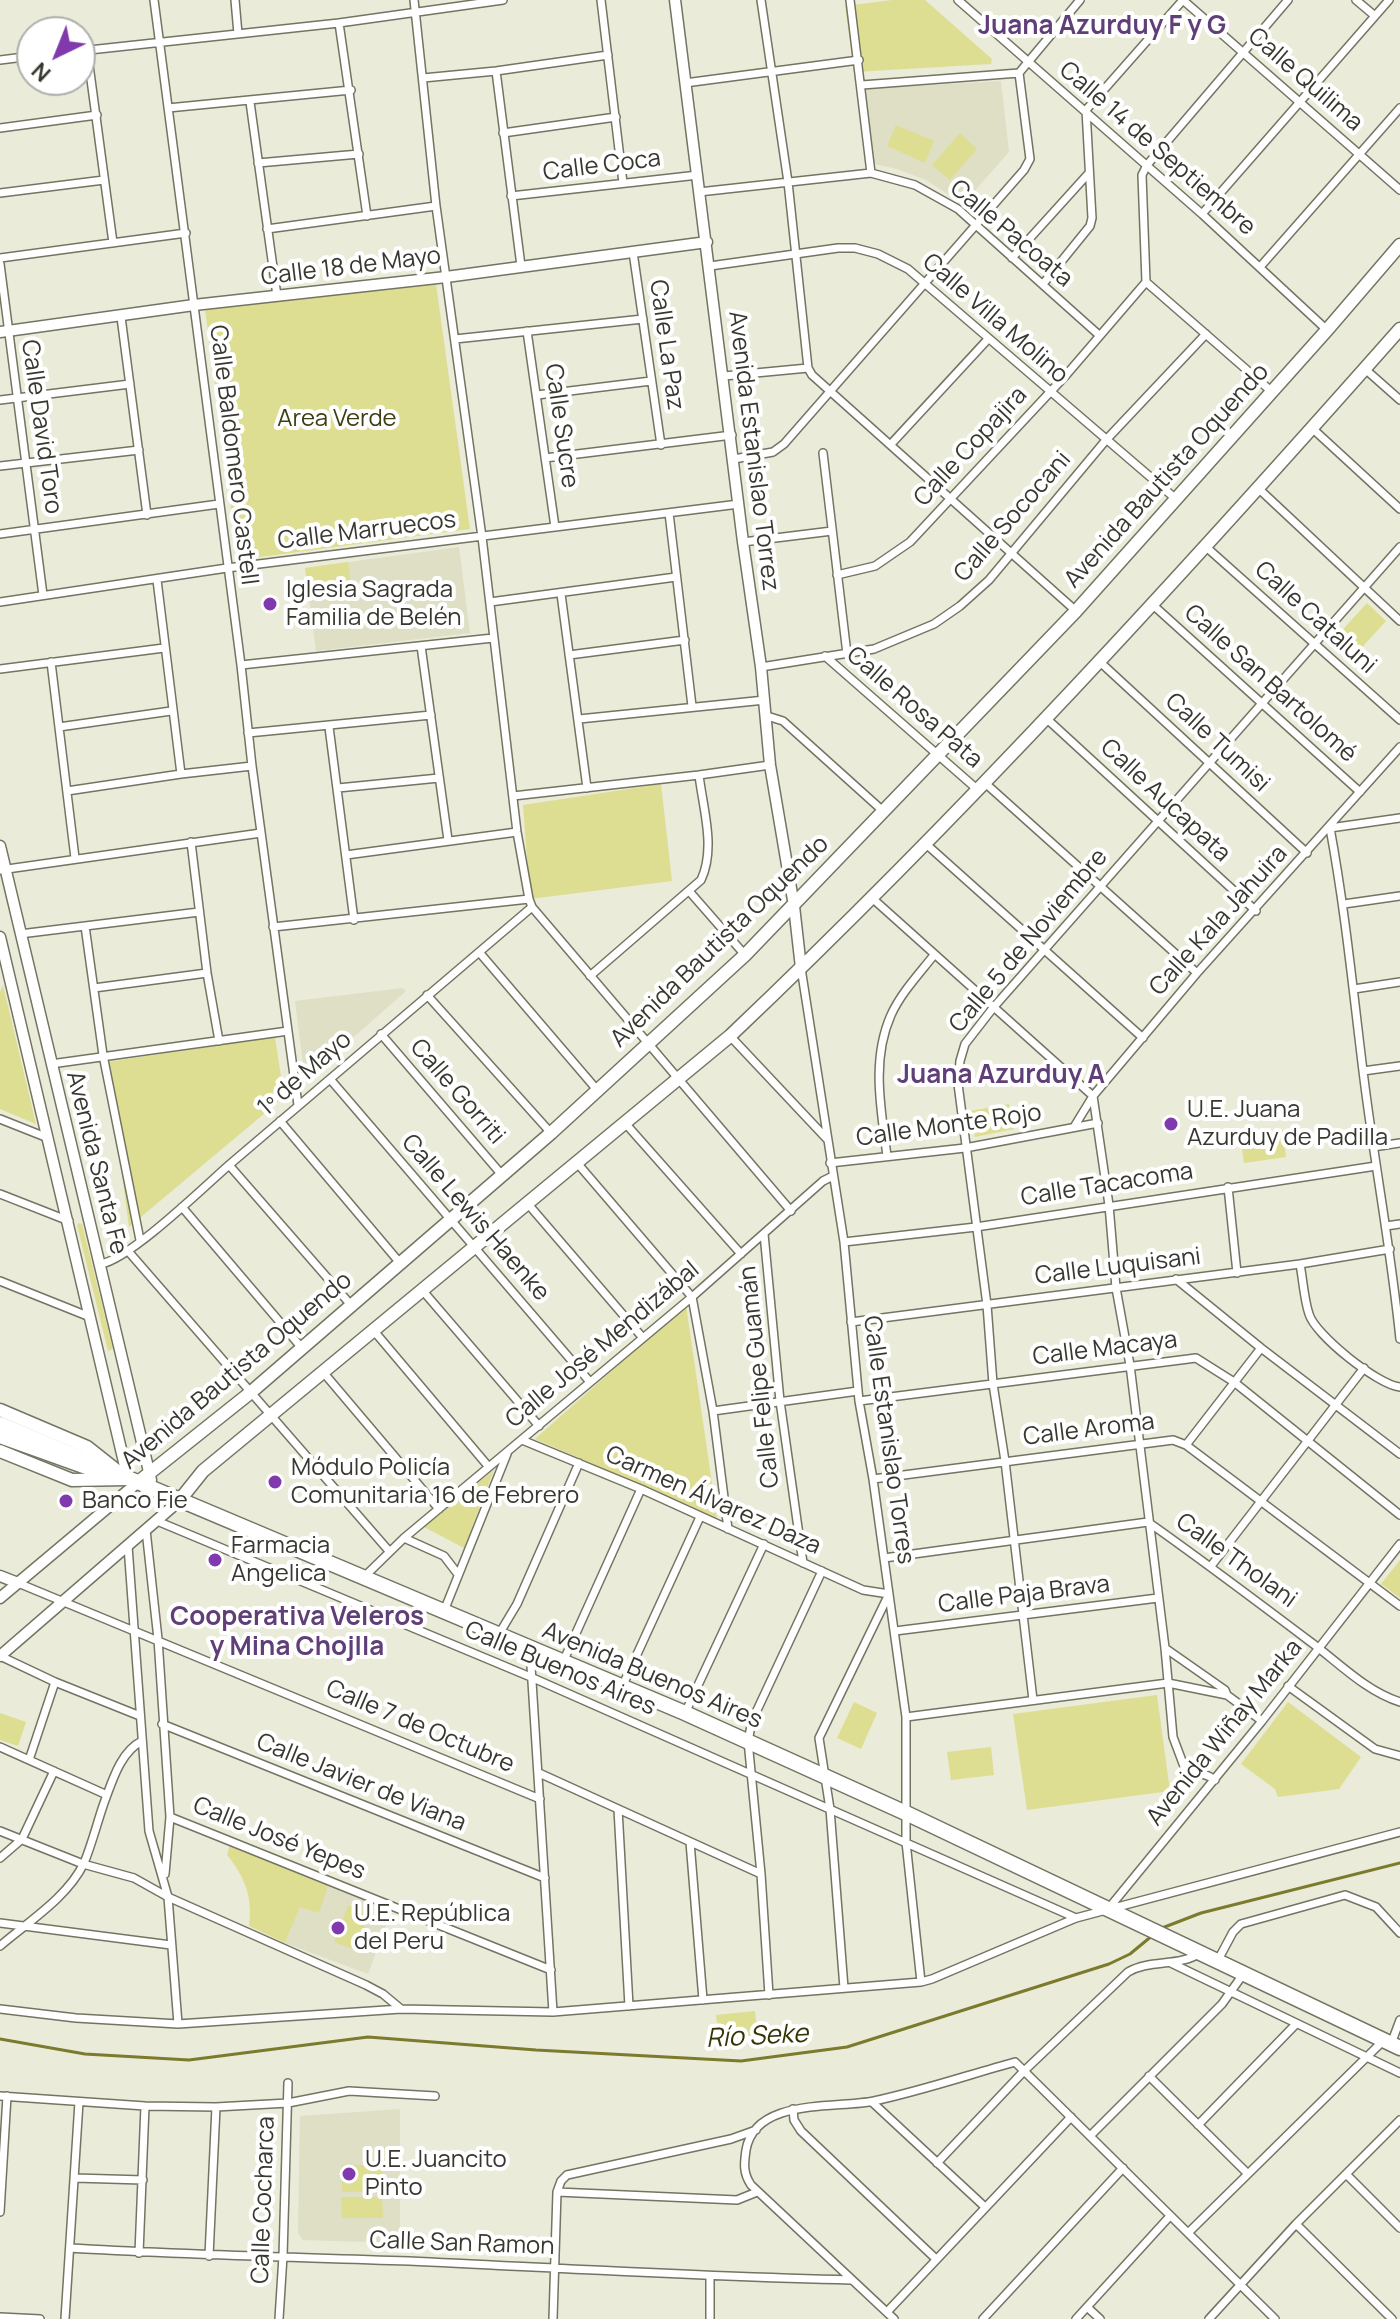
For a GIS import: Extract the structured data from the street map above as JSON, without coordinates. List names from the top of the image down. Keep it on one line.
{"streets":{"highway":["Avenida Buenos Aires"],"main road":["Avenida Bautista Oquendo"],"street":["Calle Quilima","Calle 14 de Septiembre","Calle Coca","Calle Pacoata","Calle 18 de Mayo","Calle Villa Molino","Calle La Paz","Calle Sucre","Calle David Toro","Calle Copajira","Avenida Estanislao Torrez","Calle Baldomero Castell","Calle Sococani","Calle Marruecos","Calle Cataluni","Calle San Bartolomé","Calle Rosa Pata","Calle Tumisi","Calle Aucapata","Calle Kala Jahuira","Calle 5 de Noviembre","1º de Mayo","Calle Gorriti","Calle Monte Rojo","Avenida Santa Fe","Calle Tacacoma","Calle Lewis Haenke","Calle Luquisani","Calle José Mendizábal","Calle Macaya","Calle Felipe Guamán","Calle Aroma","Calle Estanislao Torres","Carmen Álvarez Daza","Calle Tholani","Calle Paja Brava","Calle Buenos Aires","Calle 7 de Octubre","Avenida Wiñay Marka","Calle Javier de Viana","Calle José Yepes","Calle Cocharca","Calle San Ramon"]},"crossings":[["Calle 14 de Septiembre","Avenida Bautista Oquendo"],["Calle Coca","Avenida Estanislao Torrez"],["Calle Pacoata","Calle Copajira"],["Calle Pacoata","Avenida Estanislao Torrez"],["Calle 18 de Mayo","Calle La Paz"],["Calle 18 de Mayo","Calle David Toro"],["Calle 18 de Mayo","Avenida Estanislao Torrez"],["Calle 18 de Mayo","Calle Baldomero Castell"],["Calle Villa Molino","Calle Copajira"],["Calle Villa Molino","Avenida Estanislao Torrez"],["Calle Villa Molino","Avenida Bautista Oquendo"],["Calle Villa Molino","Calle Sococani"],["Calle Sucre","Calle Marruecos"],["Calle David Toro","Calle Marruecos"],["Avenida Estanislao Torrez","Avenida Bautista Oquendo"],["Avenida Estanislao Torrez","Calle Sococani"],["Avenida Estanislao Torrez","Calle Marruecos"],["Avenida Estanislao Torrez","Calle Estanislao Torres"],["Calle Baldomero Castell","Calle Marruecos"],["Calle Baldomero Castell","1º de Mayo"],["Avenida Bautista Oquendo","Calle Rosa Pata"],["Avenida Bautista Oquendo","Calle Gorriti"],["Avenida Bautista Oquendo","Avenida Santa Fe"],["Avenida Bautista Oquendo","Calle Lewis Haenke"],["Avenida Bautista Oquendo","Calle Estanislao Torres"],["Avenida Bautista Oquendo","Avenida Buenos Aires"],["Avenida Bautista Oquendo","Calle 7 de Octubre"],["Calle Sococani","Calle Rosa Pata"],["Calle Cataluni","Calle 5 de Noviembre"],["Calle San Bartolomé","Calle Kala Jahuira"],["Calle San Bartolomé","Calle 5 de Noviembre"],["Calle Rosa Pata","Calle Kala Jahuira"],["Calle Rosa Pata","Calle 5 de Noviembre"],["Calle Tumisi","Calle Kala Jahuira"],["Calle Tumisi","Calle 5 de Noviembre"],["Calle Aucapata","Calle Kala Jahuira"],["Calle Aucapata","Calle 5 de Noviembre"],["Calle Kala Jahuira","Calle Monte Rojo"],["Calle 5 de Noviembre","Calle Monte Rojo"],["Calle 5 de Noviembre","Calle Tacacoma"],["Calle 5 de Noviembre","Calle Luquisani"],["Calle 5 de Noviembre","Calle Macaya"],["Calle 5 de Noviembre","Calle Aroma"],["Calle 5 de Noviembre","Calle Tholani"],["Calle 5 de Noviembre","Calle Paja Brava"],["1º de Mayo","Calle Gorriti"],["1º de Mayo","Avenida Santa Fe"],["1º de Mayo","Calle Lewis Haenke"],["Calle Monte Rojo","Calle Estanislao Torres"],["Avenida Santa Fe","Avenida Buenos Aires"],["Calle Tacacoma","Calle Estanislao Torres"],["Calle Lewis Haenke","Calle José Mendizábal"],["Calle Luquisani","Calle Estanislao Torres"],["Calle José Mendizábal","Calle Felipe Guamán"],["Calle José Mendizábal","Calle Estanislao Torres"],["Calle José Mendizábal","Carmen Álvarez Daza"],["Calle José Mendizábal","Avenida Buenos Aires"],["Calle Macaya","Calle Estanislao Torres"],["Calle Felipe Guamán","Carmen Álvarez Daza"],["Calle Aroma","Calle Estanislao Torres"],["Calle Aroma","Avenida Wiñay Marka"],["Calle Estanislao Torres","Carmen Álvarez Daza"],["Calle Estanislao Torres","Calle Tholani"],["Calle Estanislao Torres","Calle Paja Brava"],["Calle Estanislao Torres","Calle Buenos Aires"],["Calle Estanislao Torres","Avenida Buenos Aires"],["Calle Tholani","Avenida Wiñay Marka"],["Avenida Buenos Aires","Avenida Wiñay Marka"],["Calle Cocharca","Calle San Ramon"]],"districts":["Juana Azurduy F y G","Juana Azurduy A","Cooperativa Veleros y Mina Chojlla"],"water":["Río Seke"],"parks":["Area Verde"],"places":["Iglesia Sagrada Familia de Belén","U.E. Juana Azurduy de Padilla","Módulo Policía Comunitaria 16 de Febrero","Banco Fie","Farmacia Angelica","U.E. República del Peru","U.E. Juancito Pinto"],"north":"bottom left"}
